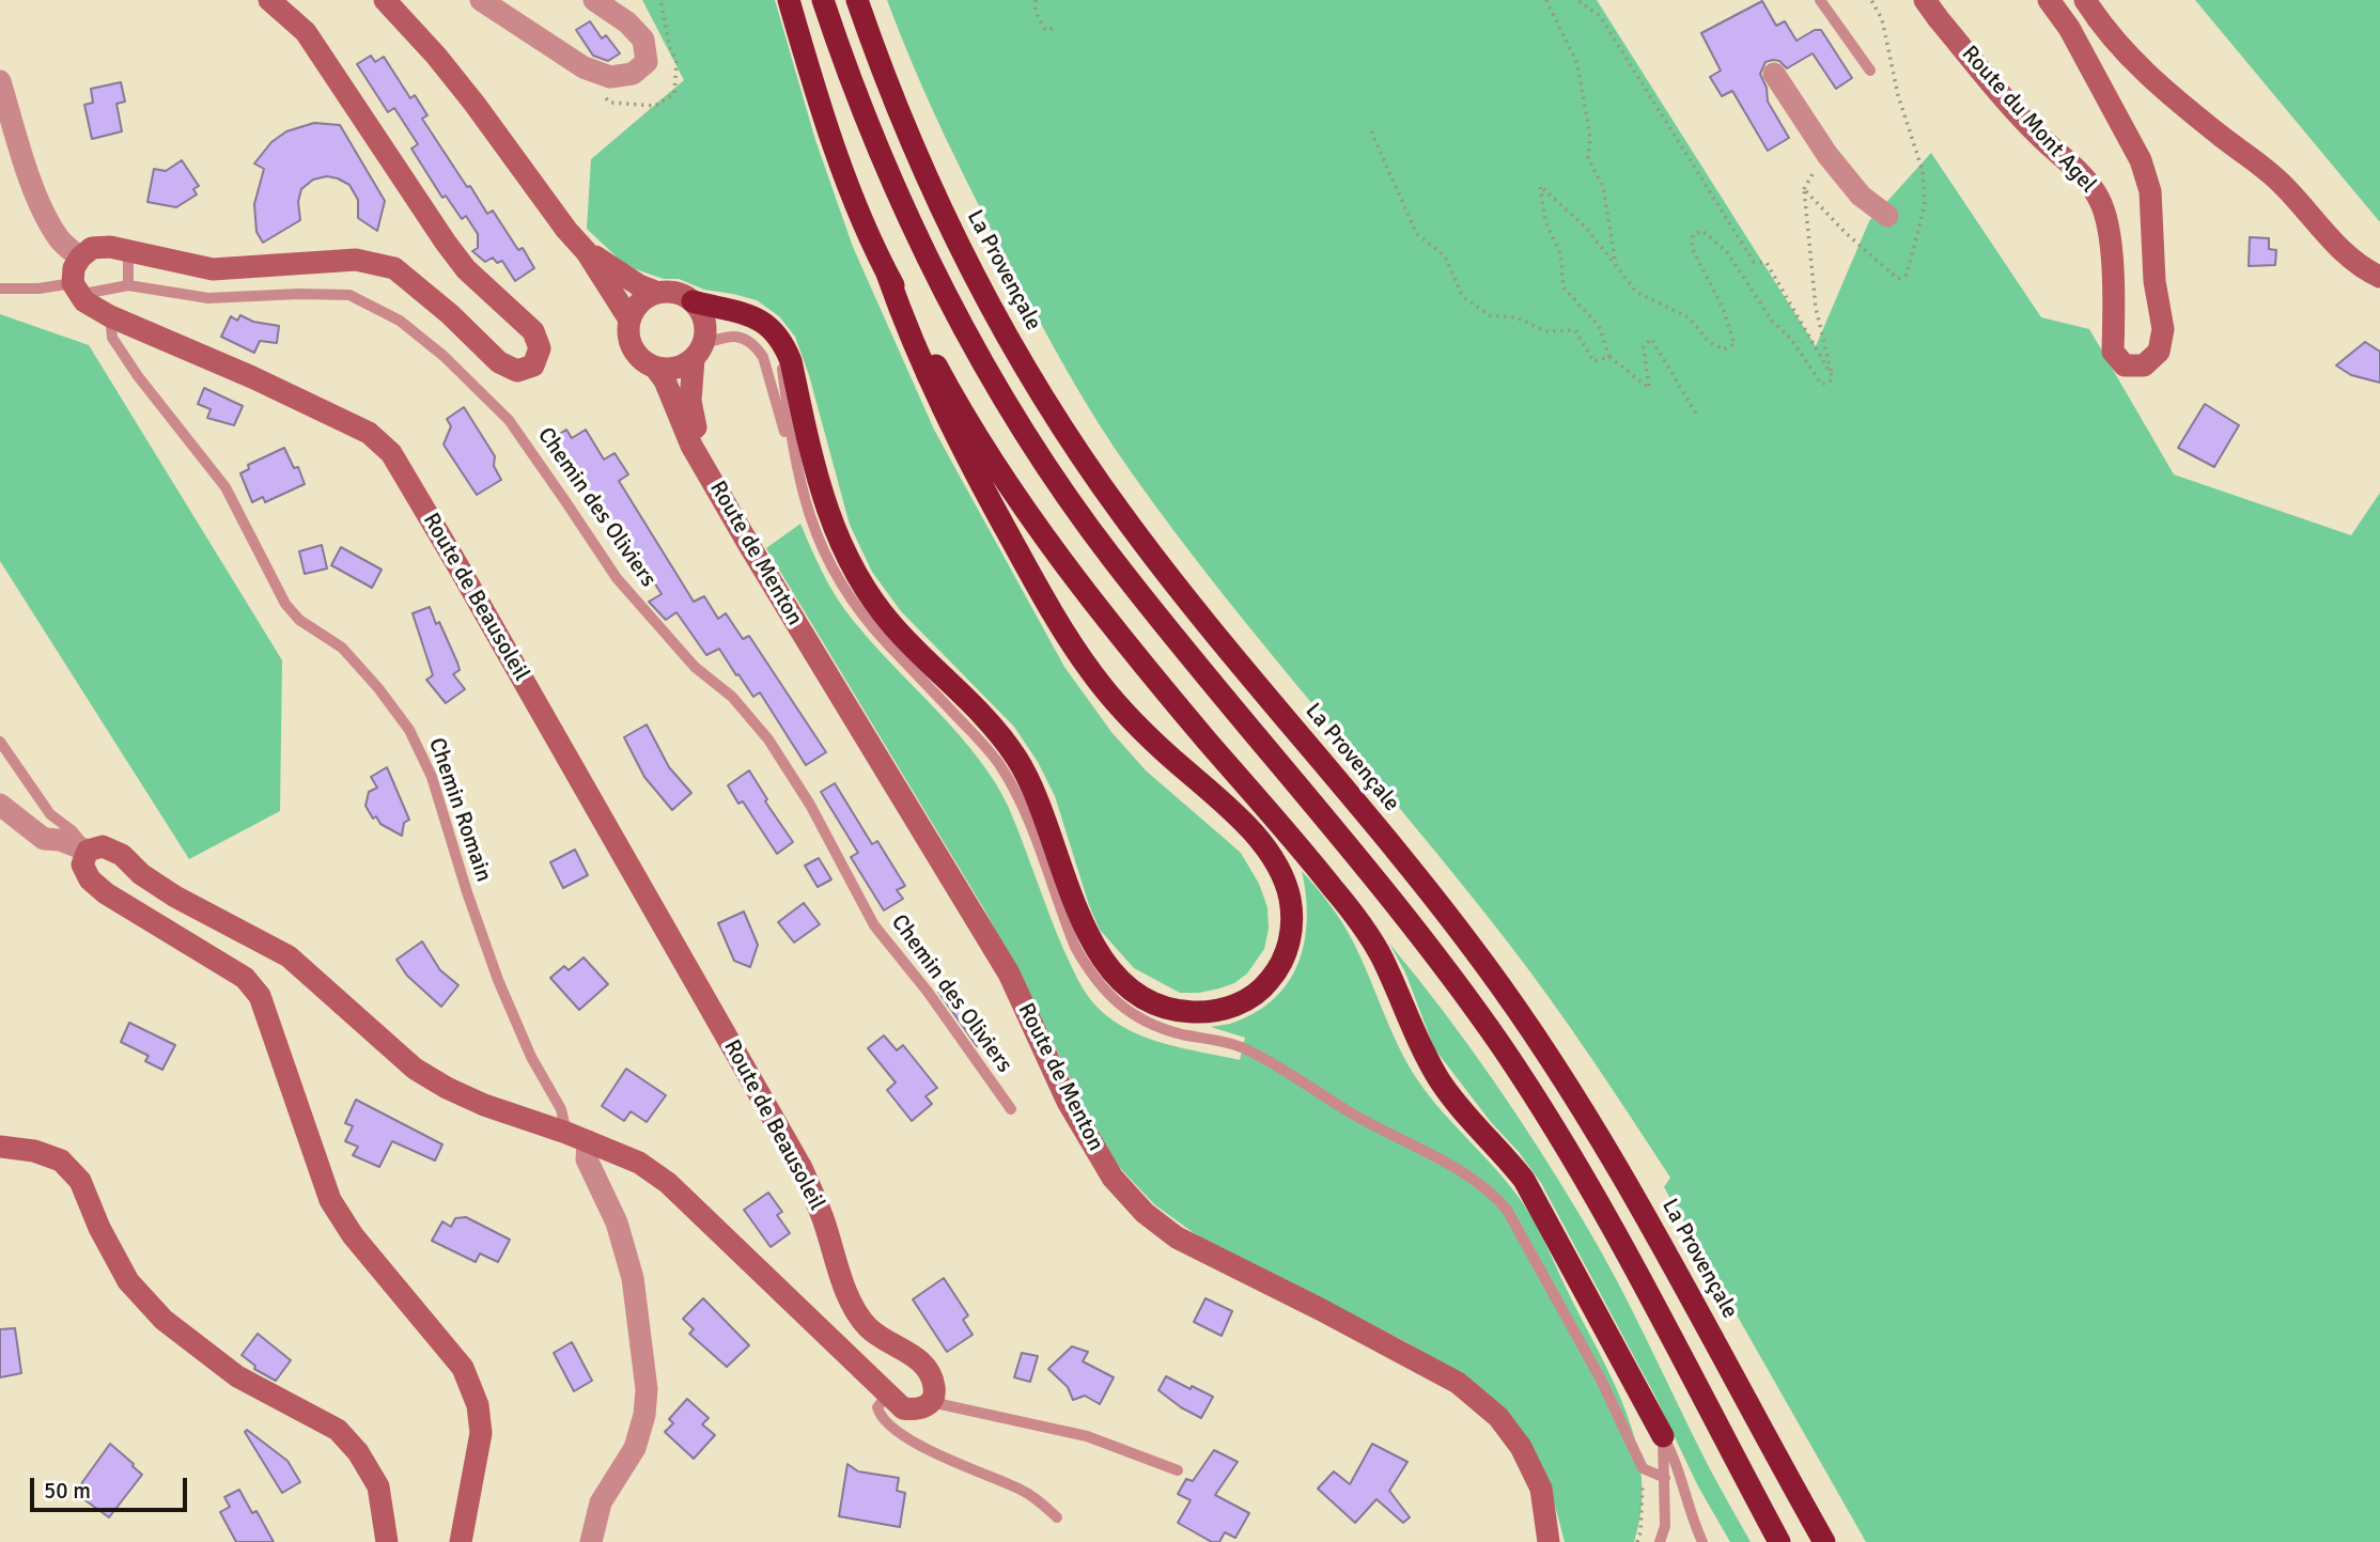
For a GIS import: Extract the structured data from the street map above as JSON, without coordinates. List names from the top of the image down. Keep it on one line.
{"streets":{"highway":["La Provençale"],"street":["Route du Mont Agel","Route de Menton","Route de Beausoleil"],"lane":["Chemin des Oliviers","Chemin Romain"]},"crossings":[["Chemin des Oliviers","Route de Beausoleil"],["Route de Beausoleil","Chemin Romain"]],"scale_bar":"50 m"}
